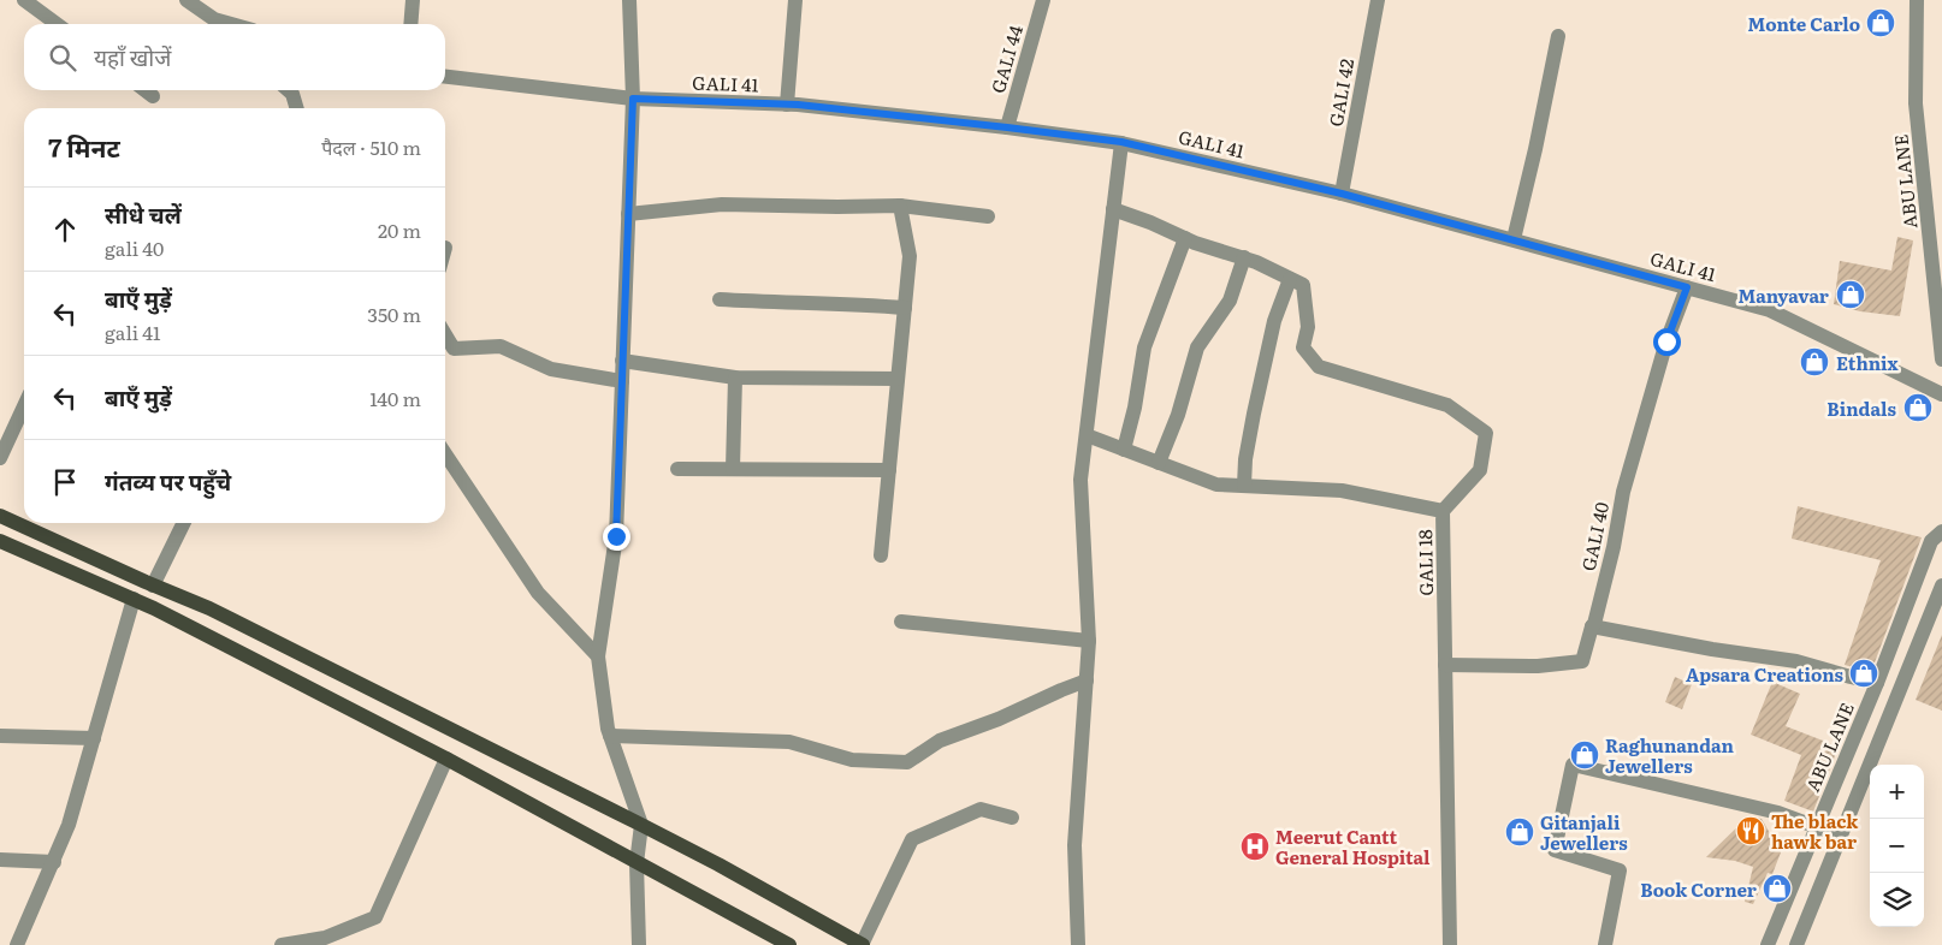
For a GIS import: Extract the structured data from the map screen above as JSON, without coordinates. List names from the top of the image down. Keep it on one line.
{"streets":{"street":["GALI 44","GALI 41","GALI 42","ABU LANE","GALI 40","GALI 18"]},"crossings":[["GALI 44","GALI 41"],["GALI 41","GALI 42"],["GALI 41","GALI 40"],["GALI 40","GALI 18"]],"places":{"shop":["Monte Carlo","Manyavar","Ethnix","Bindals","Apsara Creations","Raghunandan Jewellers","Gitanjali Jewellers","Book Corner"],"restaurant":["The black hawk bar"],"hospital":["Meerut Cantt General Hospital"]},"page":{"search":"यहाँ खोजें","heading":["7 मिनट","पैदल · 510 m"],"list":[["सीधे चलें","gali 40","20 m"],["बाएँ मुड़ें","gali 41","350 m"],["बाएँ मुड़ें","140 m"],"गंतव्य पर पहुँचे"],"map_buttons":["+","−"]}}
